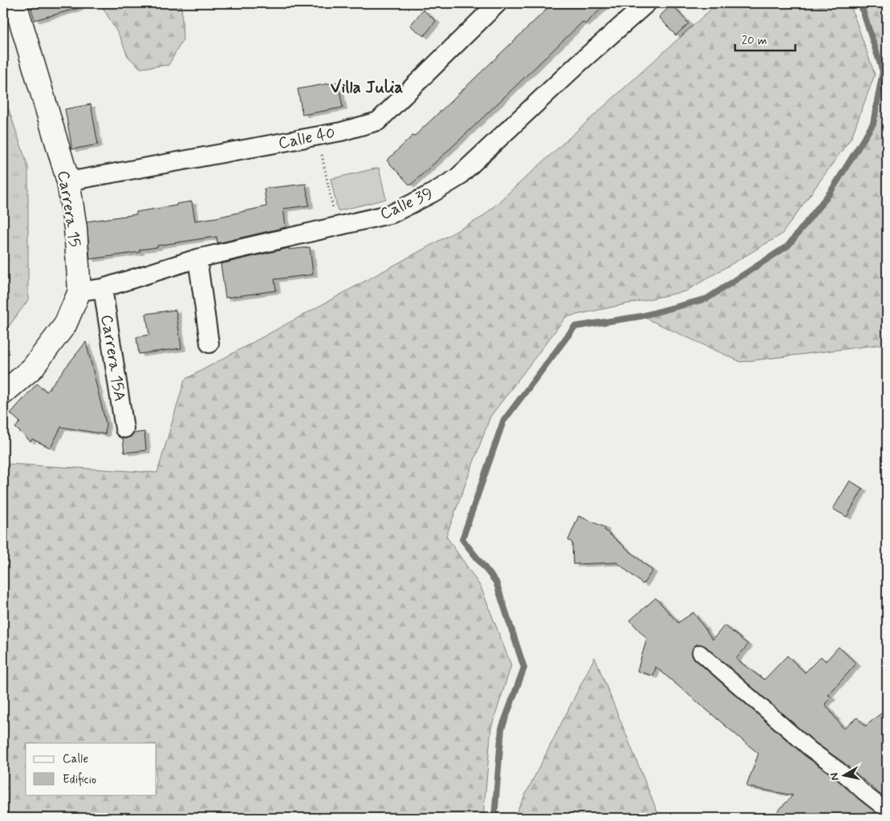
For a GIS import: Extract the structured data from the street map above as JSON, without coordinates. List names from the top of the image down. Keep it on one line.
{"streets":{"main road":["Carrera 15"],"street":["Calle 40","Calle 39","Carrera 15A"]},"crossings":[["Calle 40","Carrera 15"],["Calle 39","Carrera 15"],["Calle 39","Carrera 15A"]],"districts":["Villa Julia"],"legend":["Calle","Edificio"],"scale_bar":"20 m","north":"left"}
